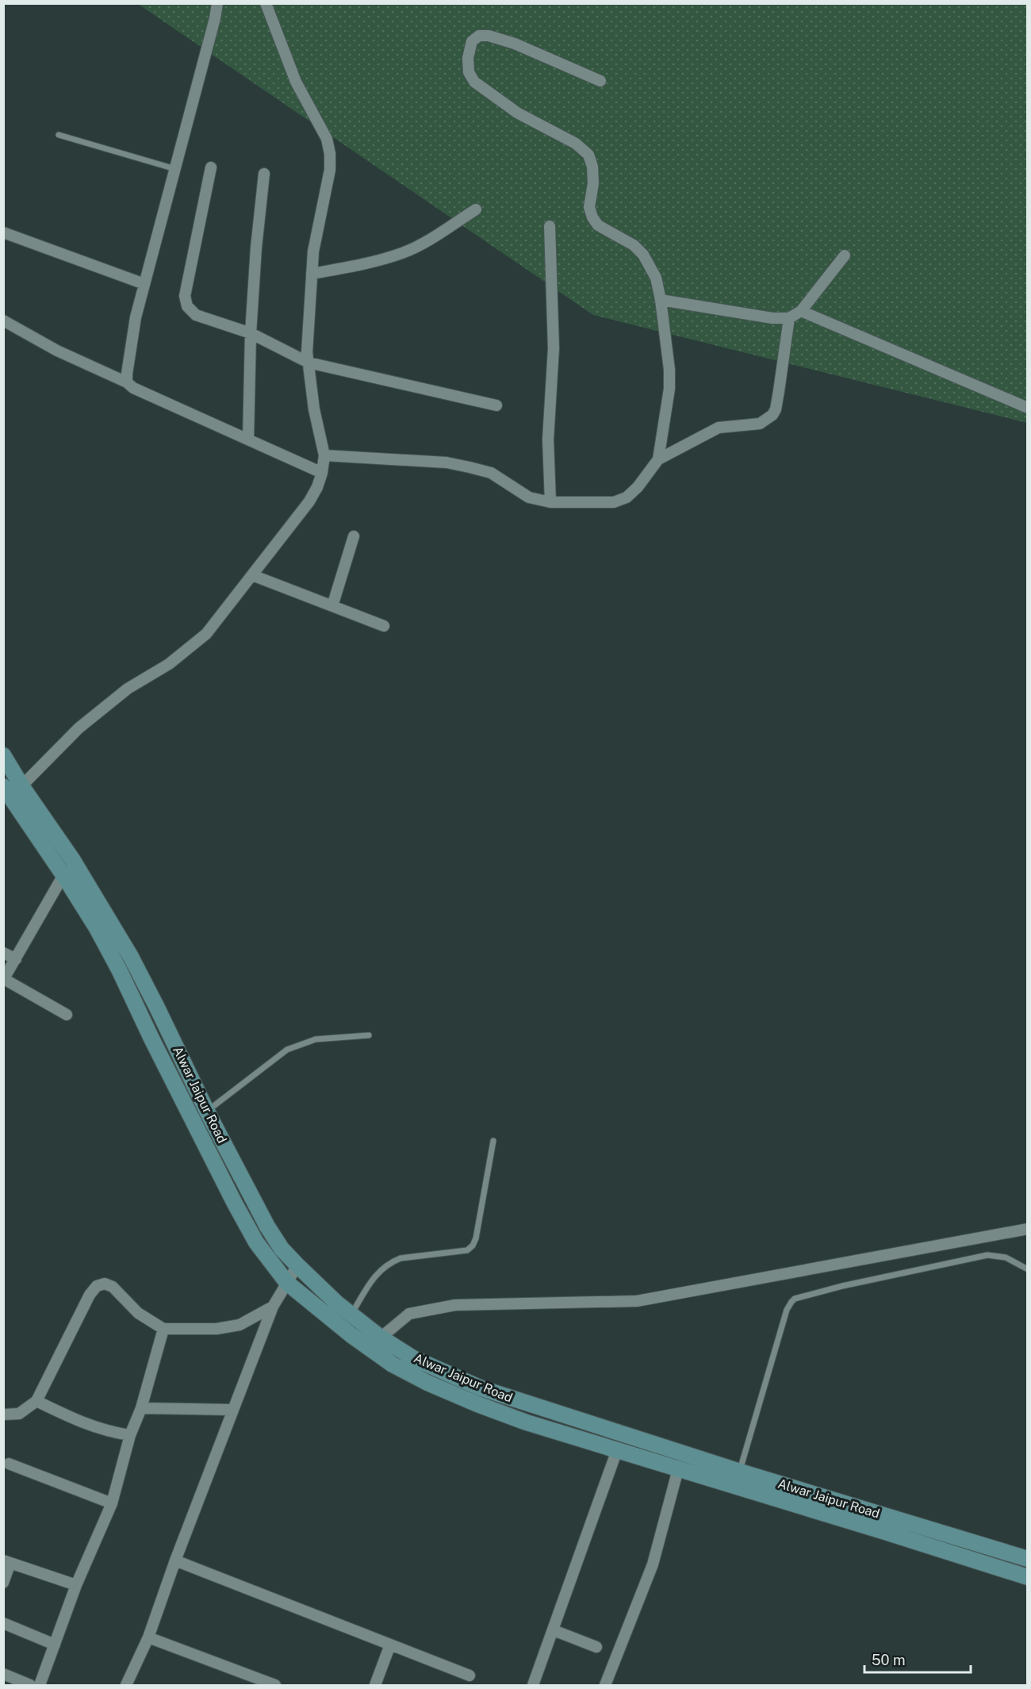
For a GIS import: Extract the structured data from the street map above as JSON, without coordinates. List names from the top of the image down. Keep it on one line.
{"streets":{"main road":["Alwar Jaipur Road"]},"scale_bar":"50 m"}
